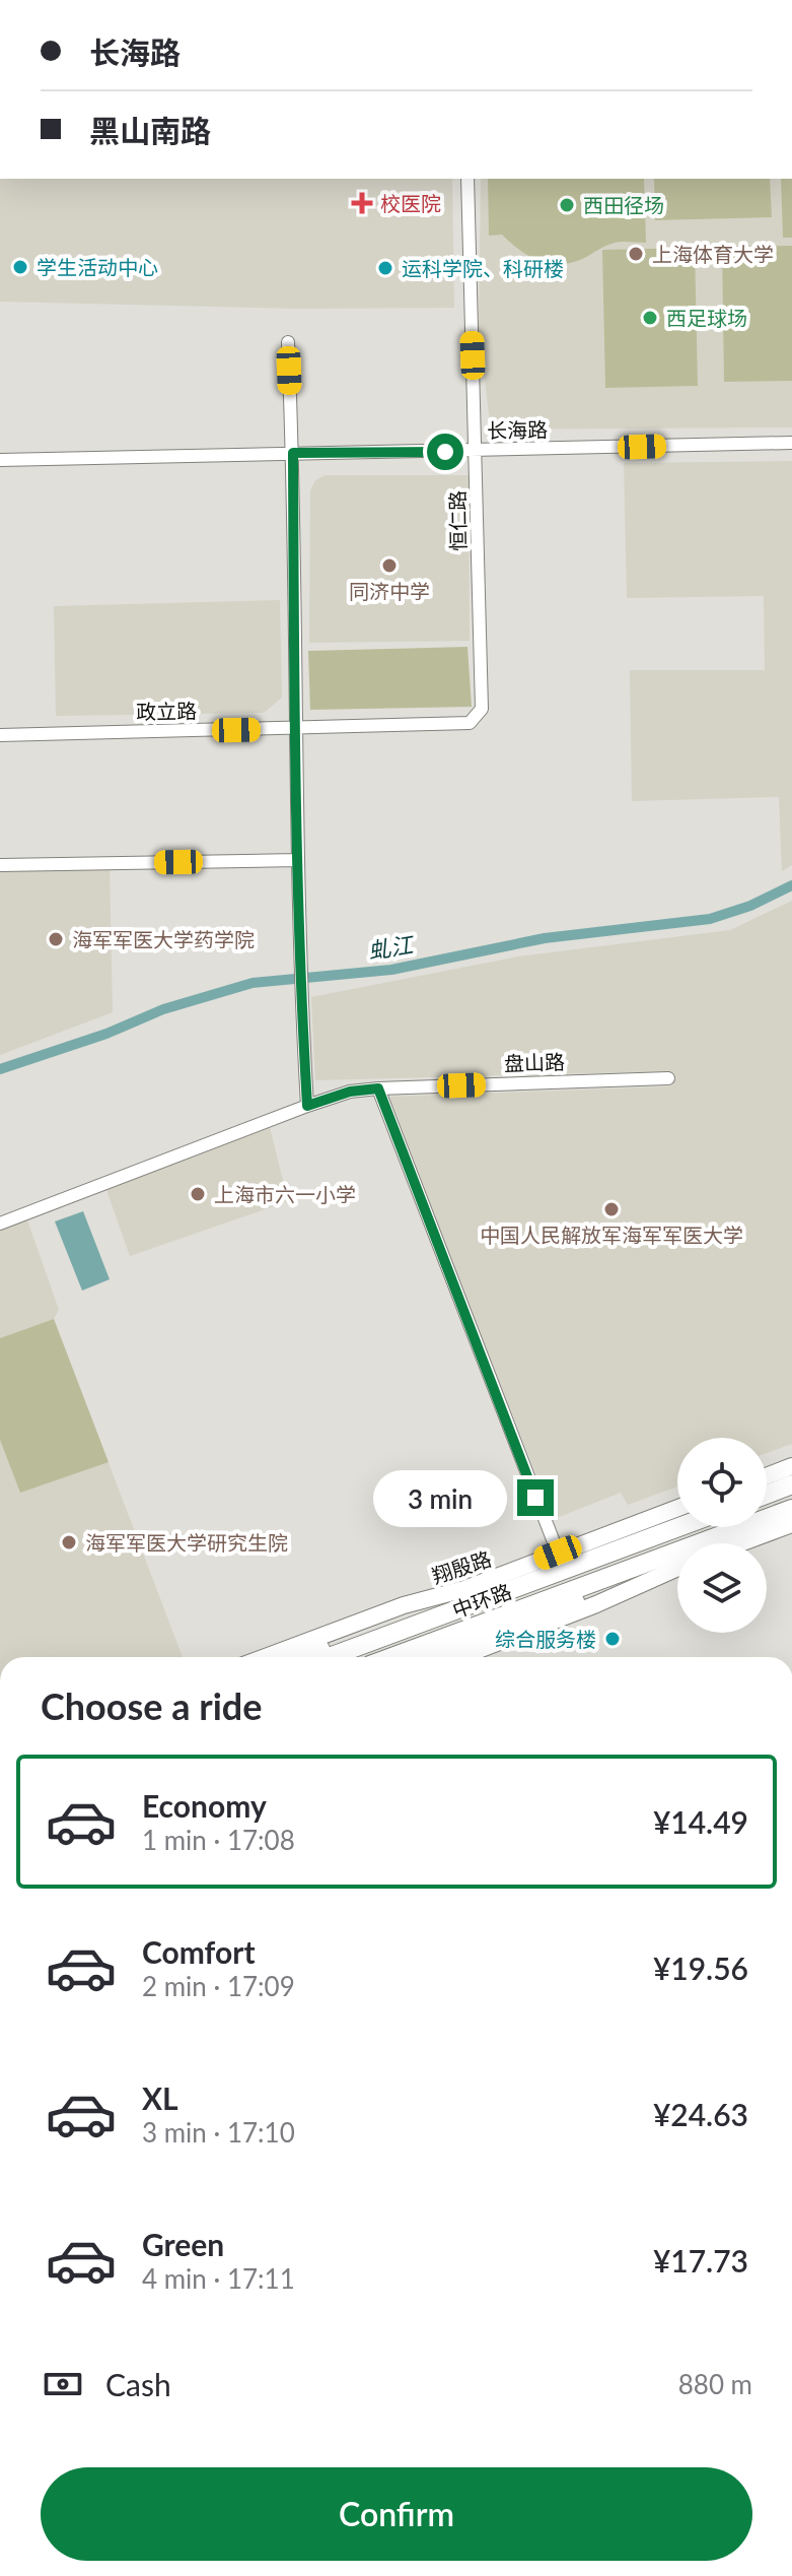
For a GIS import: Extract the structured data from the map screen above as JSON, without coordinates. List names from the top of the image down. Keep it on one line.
{"streets":{"highway":["中环路"],"main road":["翔殷路"],"street":["长海路","恒仁路","政立路","盘山路"]},"crossings":[["长海路","恒仁路"],["恒仁路","政立路"]],"water":["虬江"],"places":{"health":["校医院"],"other":["西田径场","上海体育大学","学生活动中心","运科学院、科研楼","西足球场","同济中学","海军军医大学药学院","上海市六一小学","中国人民解放军海军军医大学","海军军医大学研究生院","综合服务楼"]},"page":{"banner":["长海路","黑山南路"],"bubble":"3 min","heading":"Choose a ride","list":[{"name":"Economy","note":"1 min · 17:08","value":"¥14.49"},{"name":"Comfort","note":"2 min · 17:09","value":"¥19.56"},{"name":"XL","note":"3 min · 17:10","value":"¥24.63"},{"name":"Green","note":"4 min · 17:11","value":"¥17.73"}],"pay":["Cash","880 m"],"buttons":"Confirm"}}
